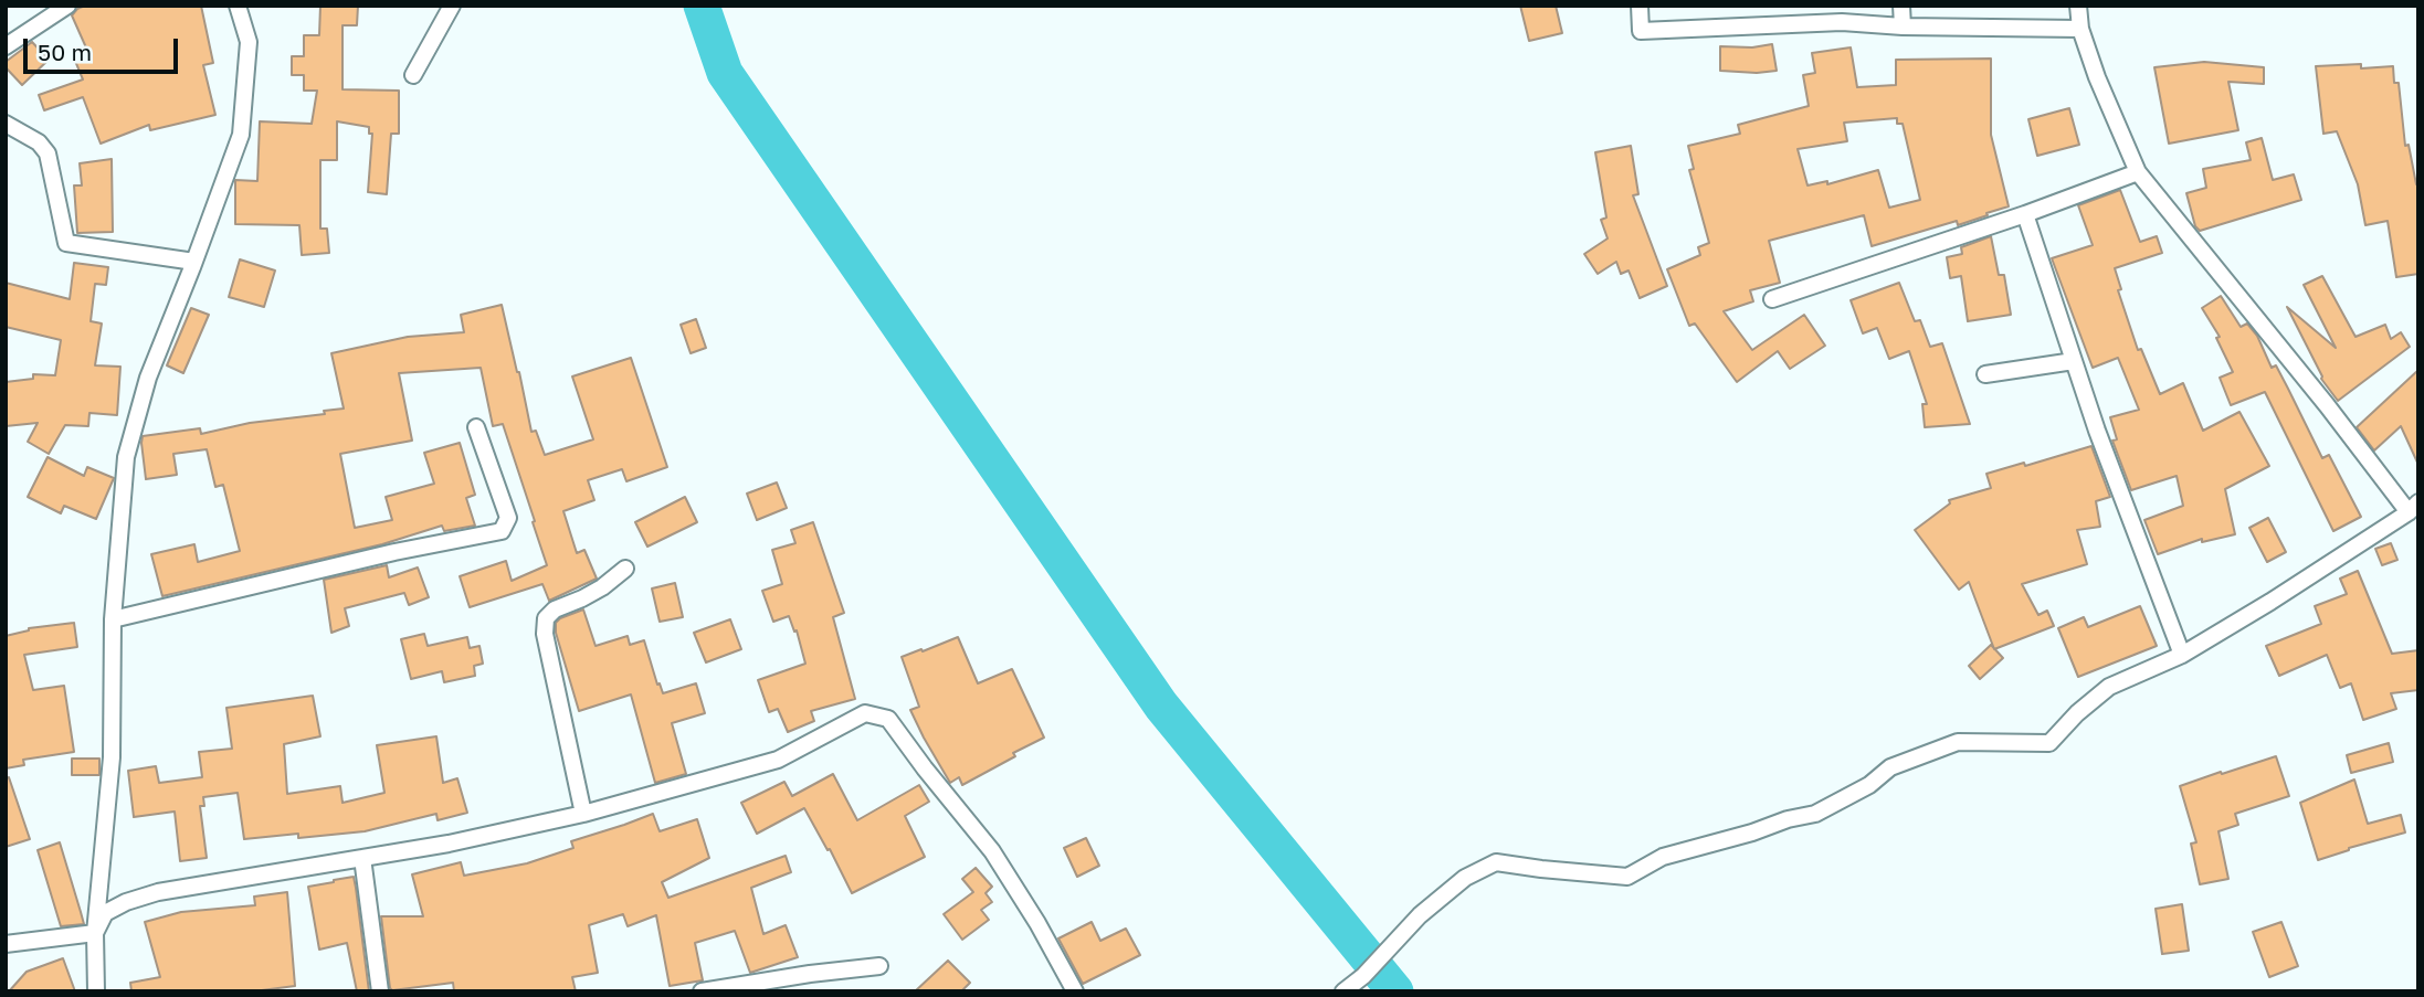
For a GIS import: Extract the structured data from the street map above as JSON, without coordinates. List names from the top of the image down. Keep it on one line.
{"scale_bar":"50 m"}
